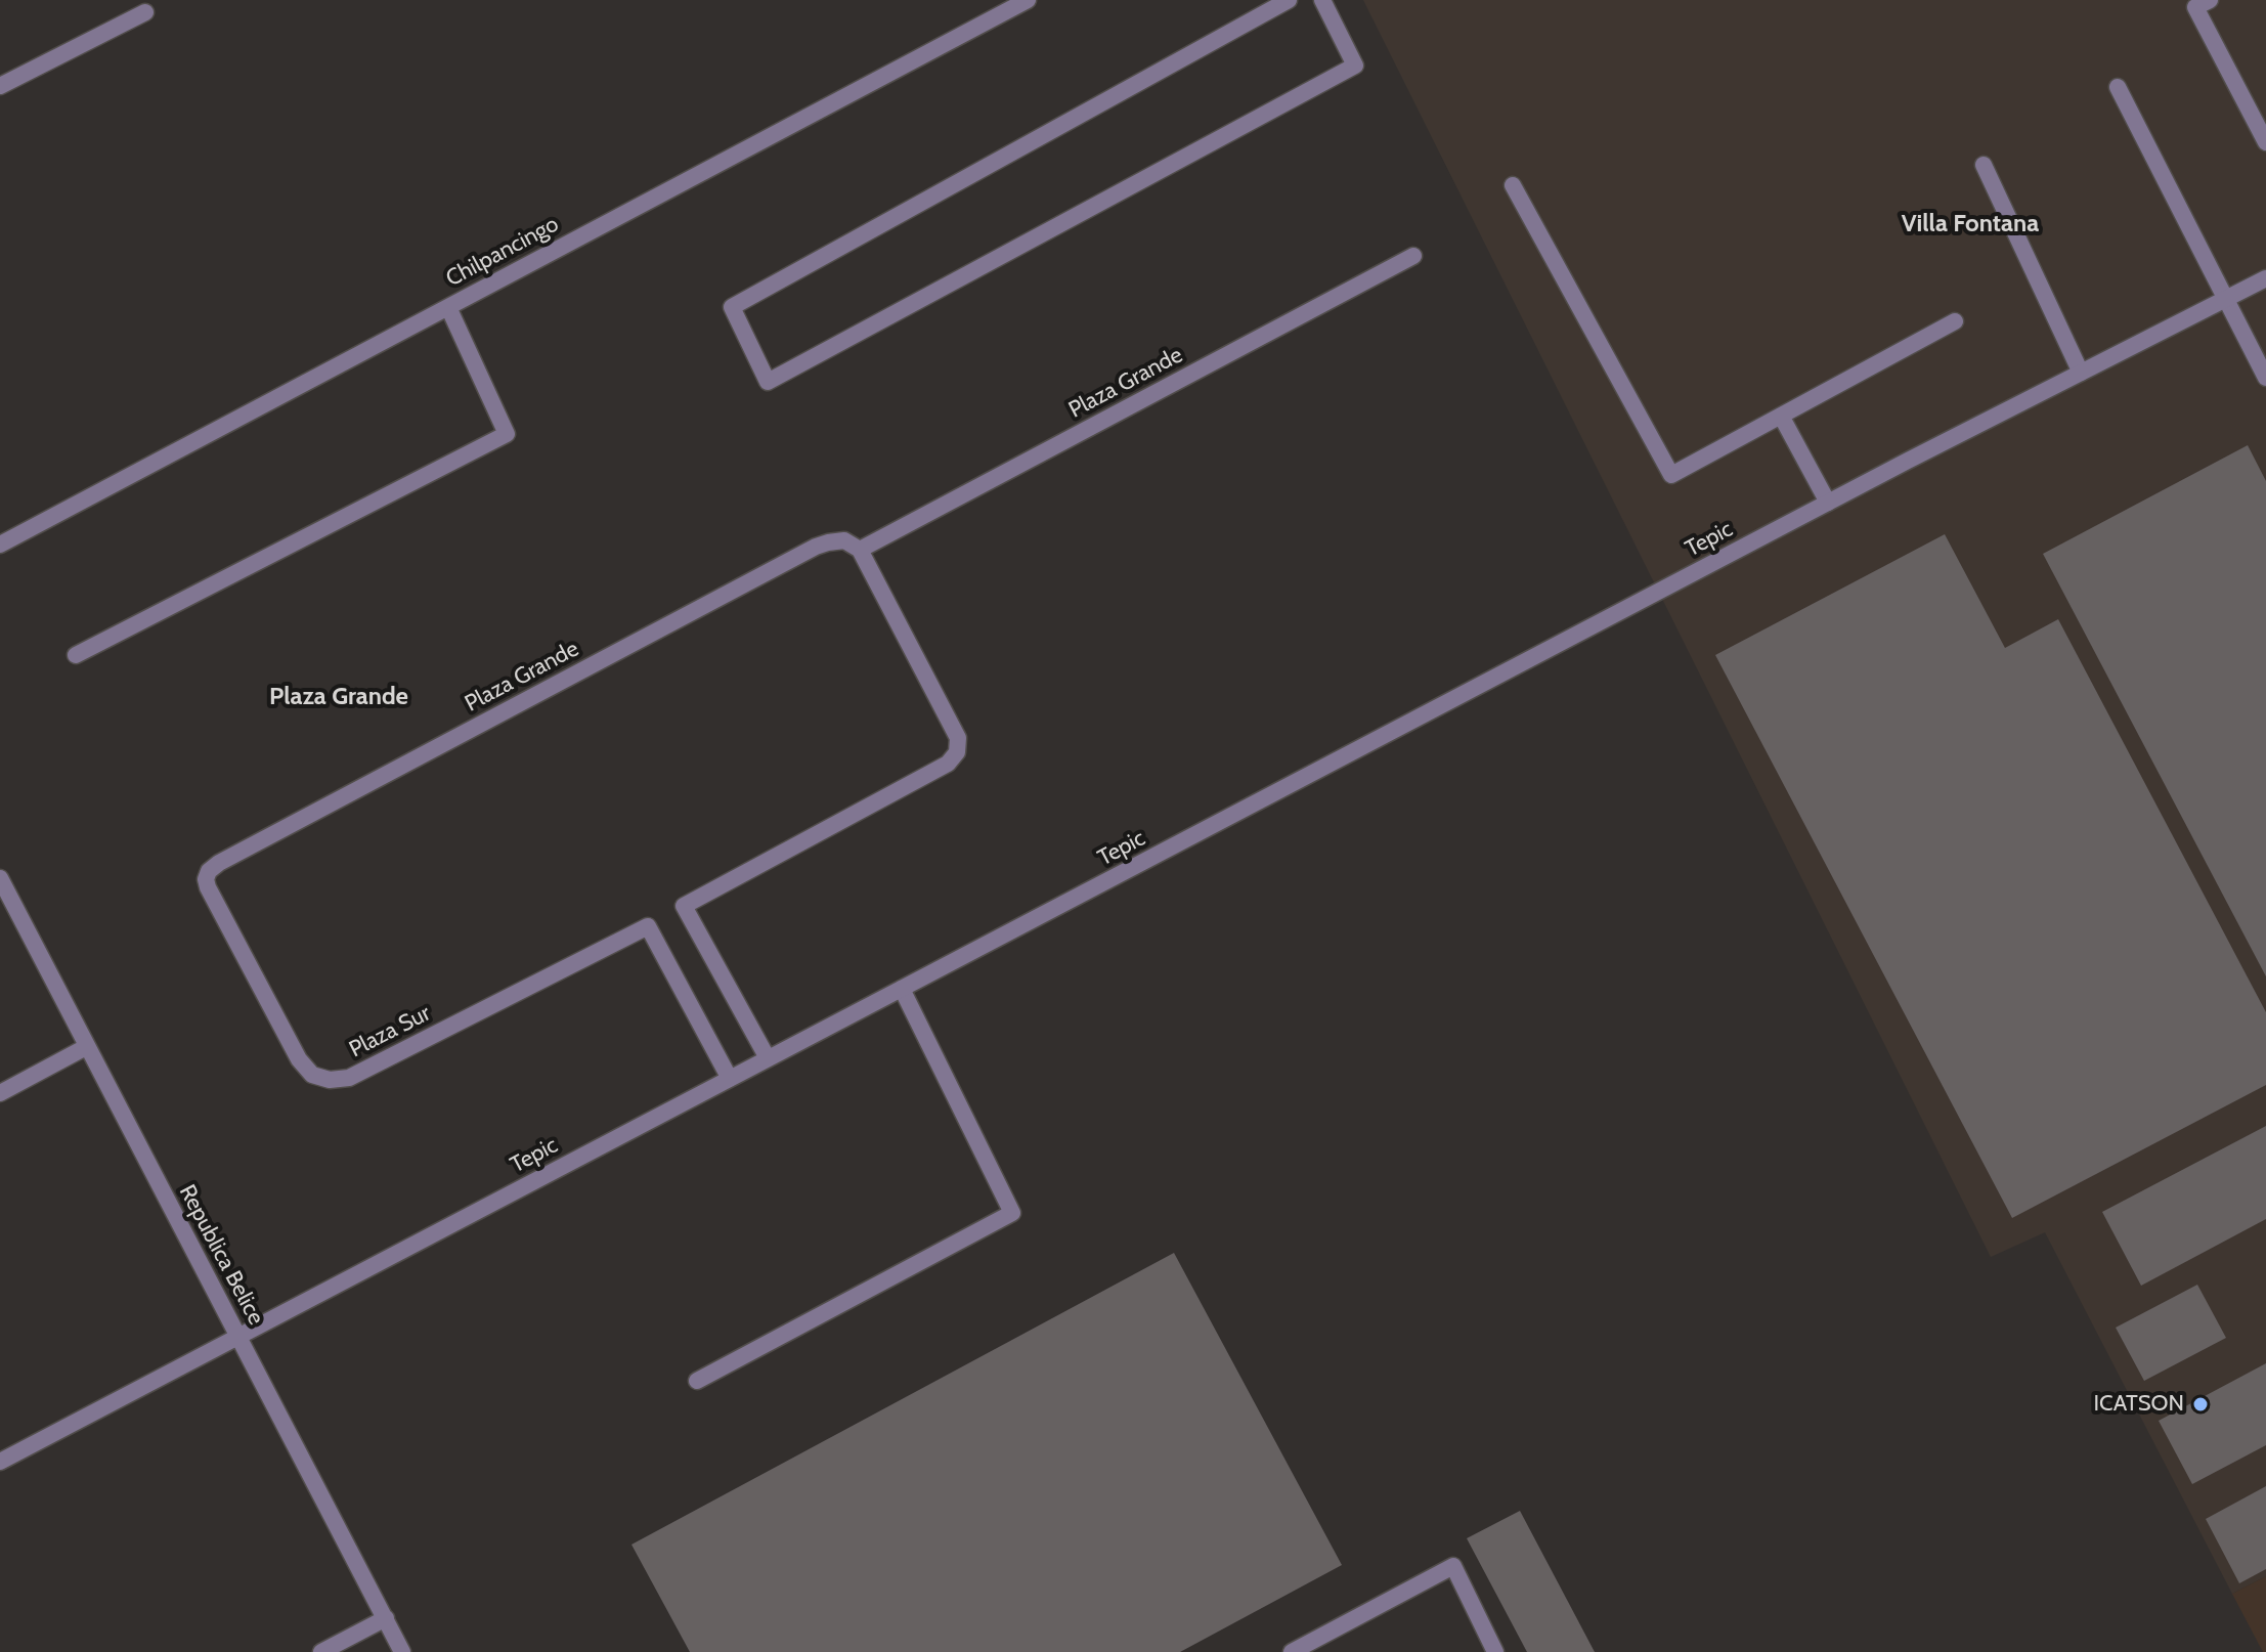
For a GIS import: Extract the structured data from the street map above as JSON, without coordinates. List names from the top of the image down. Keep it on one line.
{"streets":{"street":["Chilpancingo","Plaza Grande","Tepic","Plaza Sur","Republica Belice"]},"crossings":[["Plaza Grande","Plaza Sur"],["Tepic","Plaza Sur"],["Tepic","Republica Belice"]],"districts":["Villa Fontana","Plaza Grande"],"places":["ICATSON"]}
